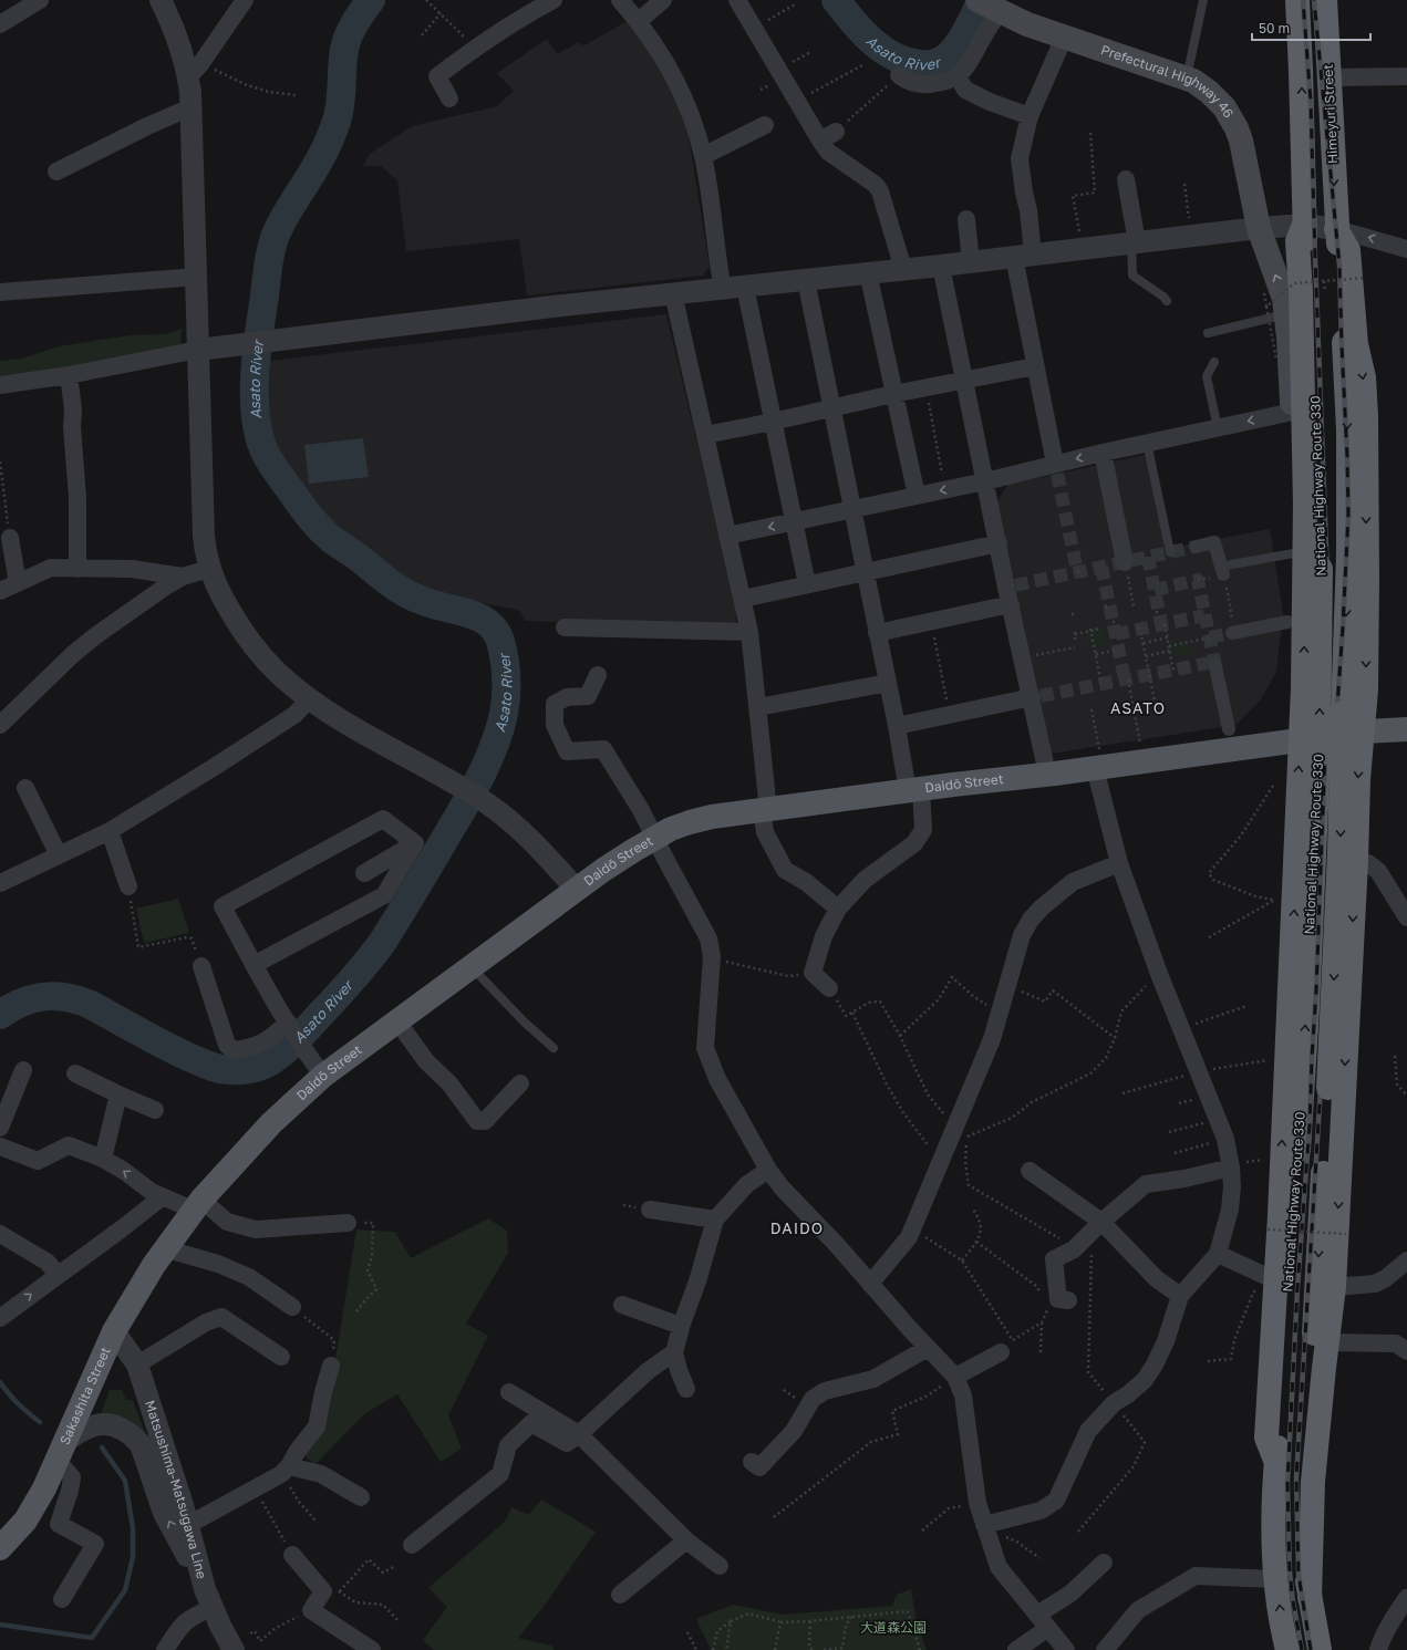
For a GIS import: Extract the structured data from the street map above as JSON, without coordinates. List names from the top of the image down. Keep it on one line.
{"streets":{"highway":["Himeyuri Street","National Highway Route 330"],"main road":["Prefectural Highway 46","Daidō Street","Sakashita Street"],"street":["Matsushima-Matsugawa Line"]},"crossings":[["Prefectural Highway 46","National Highway Route 330"],["Himeyuri Street","National Highway Route 330"],["Daidō Street","Sakashita Street"],["Daidō Street","Matsushima-Matsugawa Line"],["Sakashita Street","Matsushima-Matsugawa Line"]],"districts":["ASATO","DAIDO"],"water":["Asato River"],"parks":["大道森公園"],"scale_bar":"50 m"}
